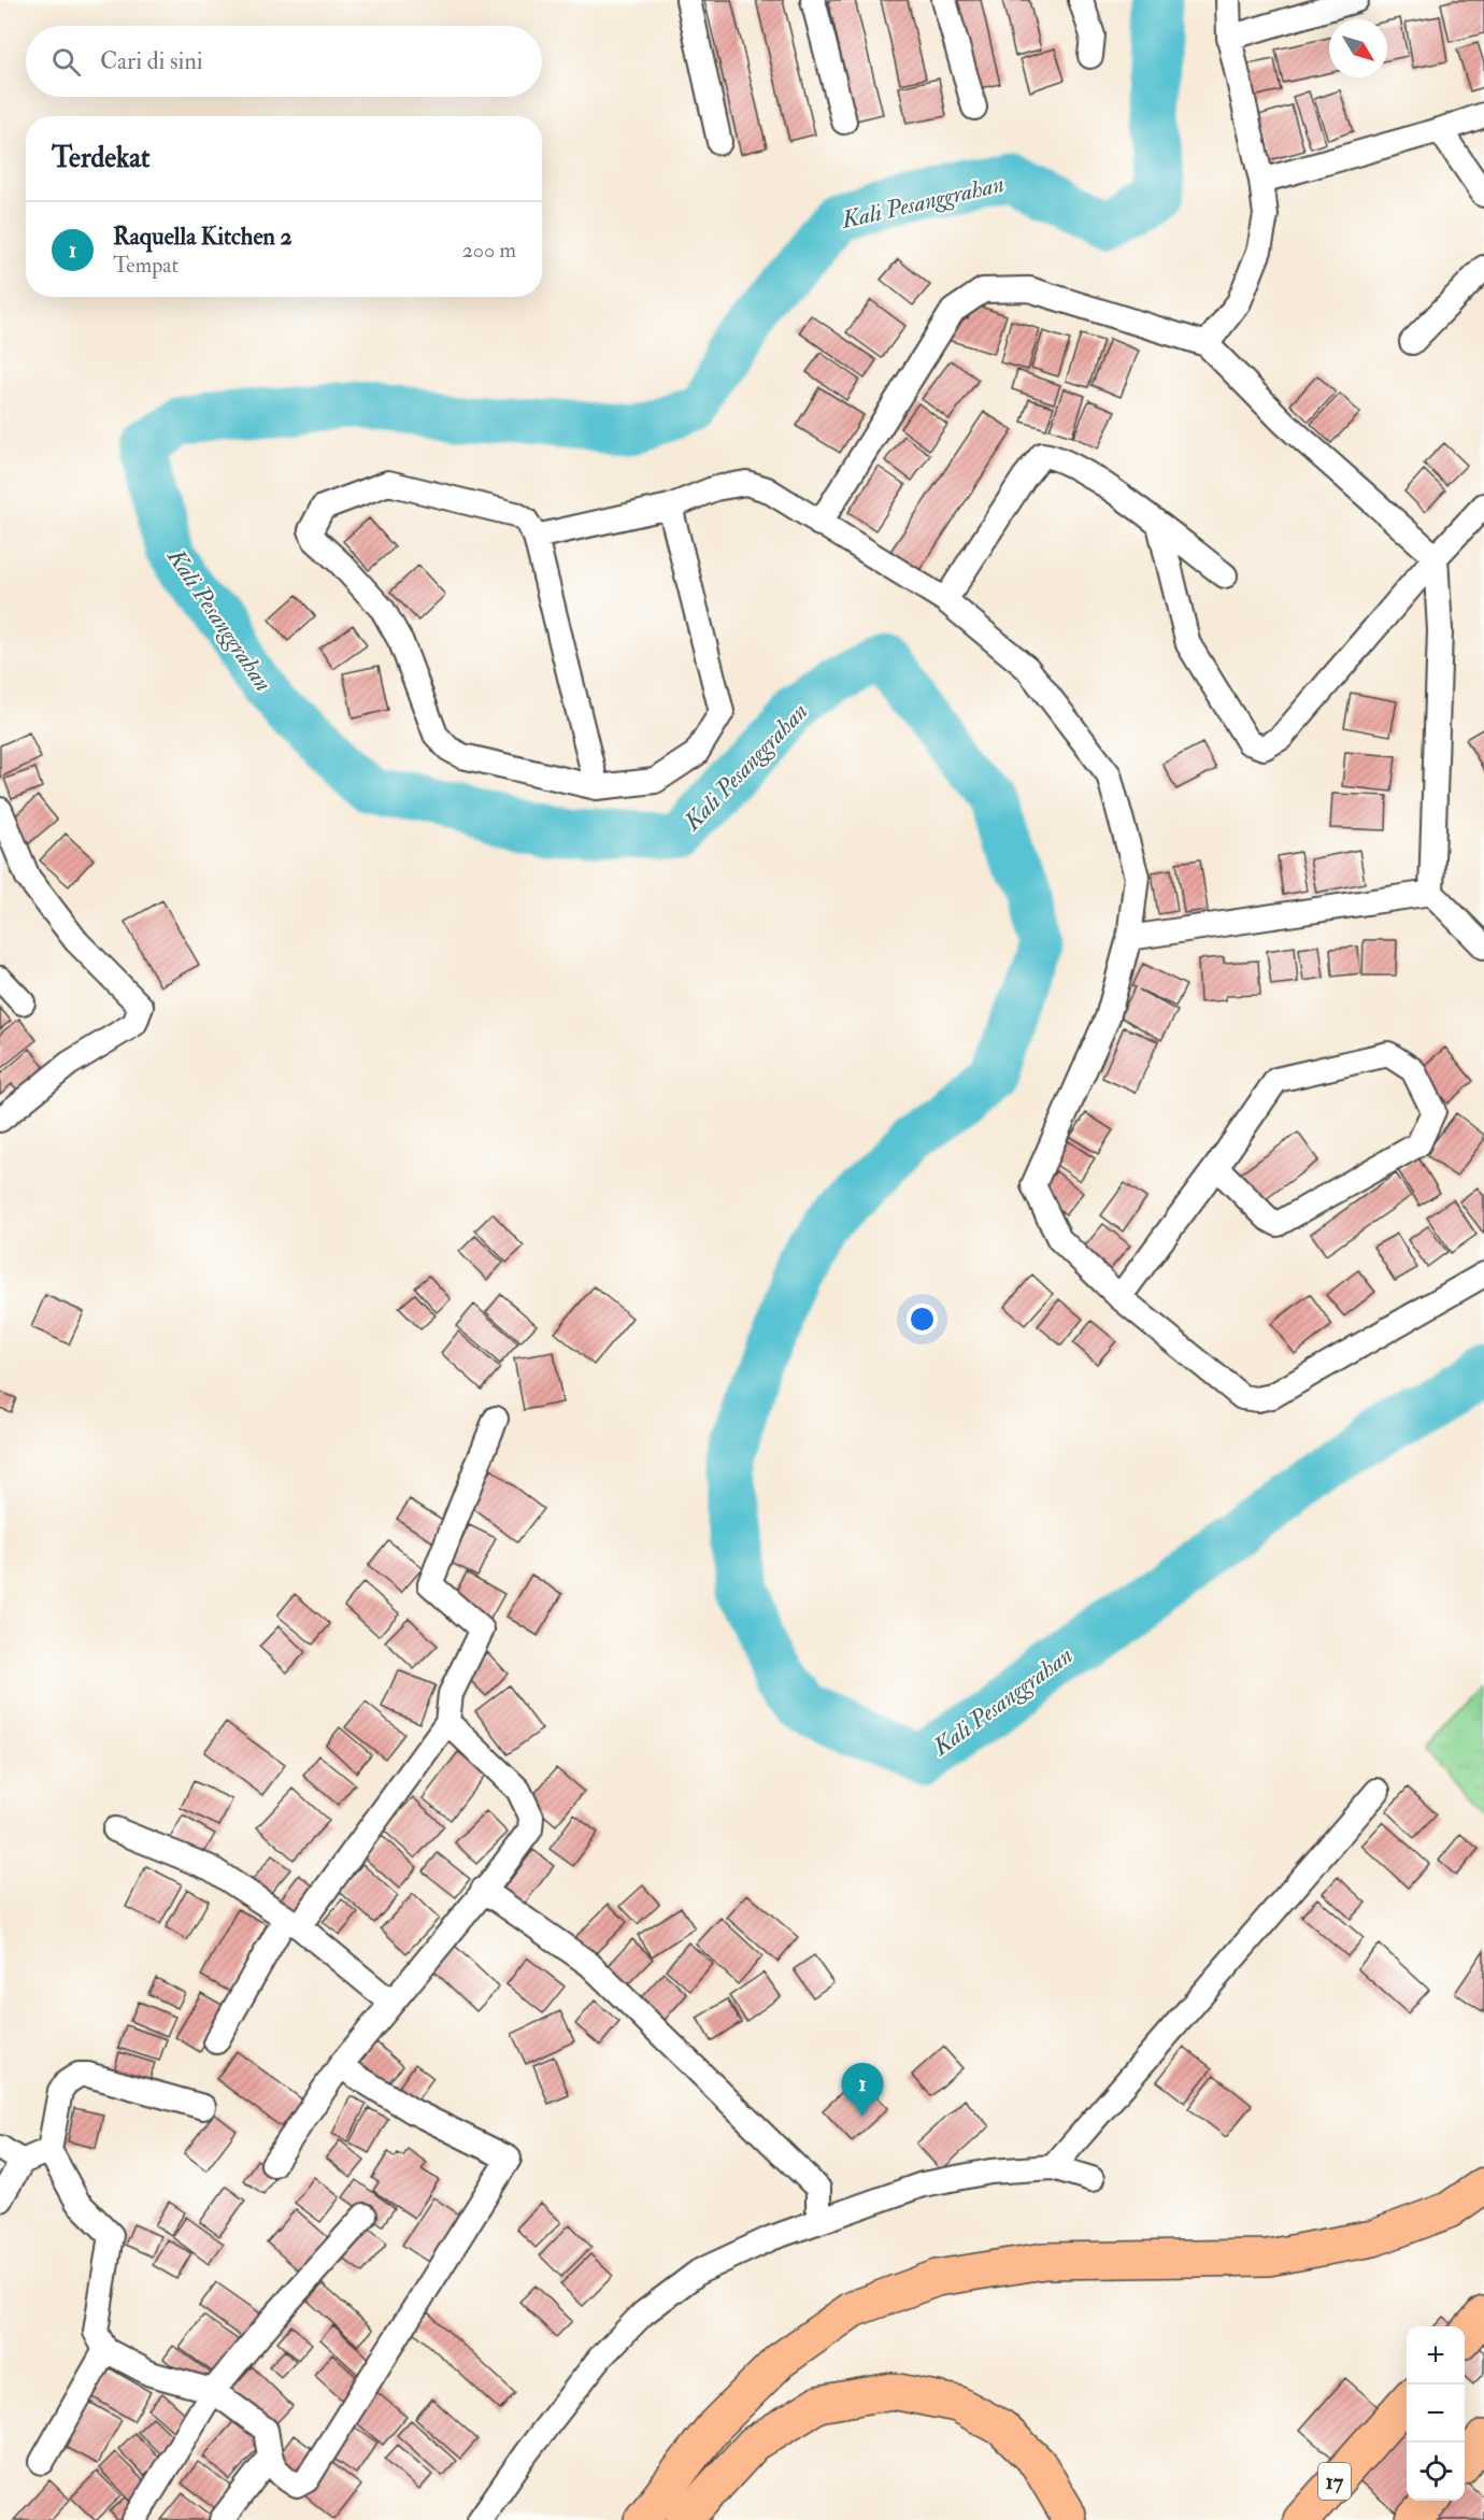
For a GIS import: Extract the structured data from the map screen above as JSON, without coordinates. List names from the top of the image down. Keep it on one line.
{"streets":{"highway":["17"]},"water":["Kali Pesanggrahan"],"north":"bottom right","page":{"search":"Cari di sini","heading":"Terdekat","list":[{"mark":"1","name":"Raquella Kitchen 2","note":"Tempat","value":"200 m"}],"pins":"1","map_buttons":["+","−"]}}
